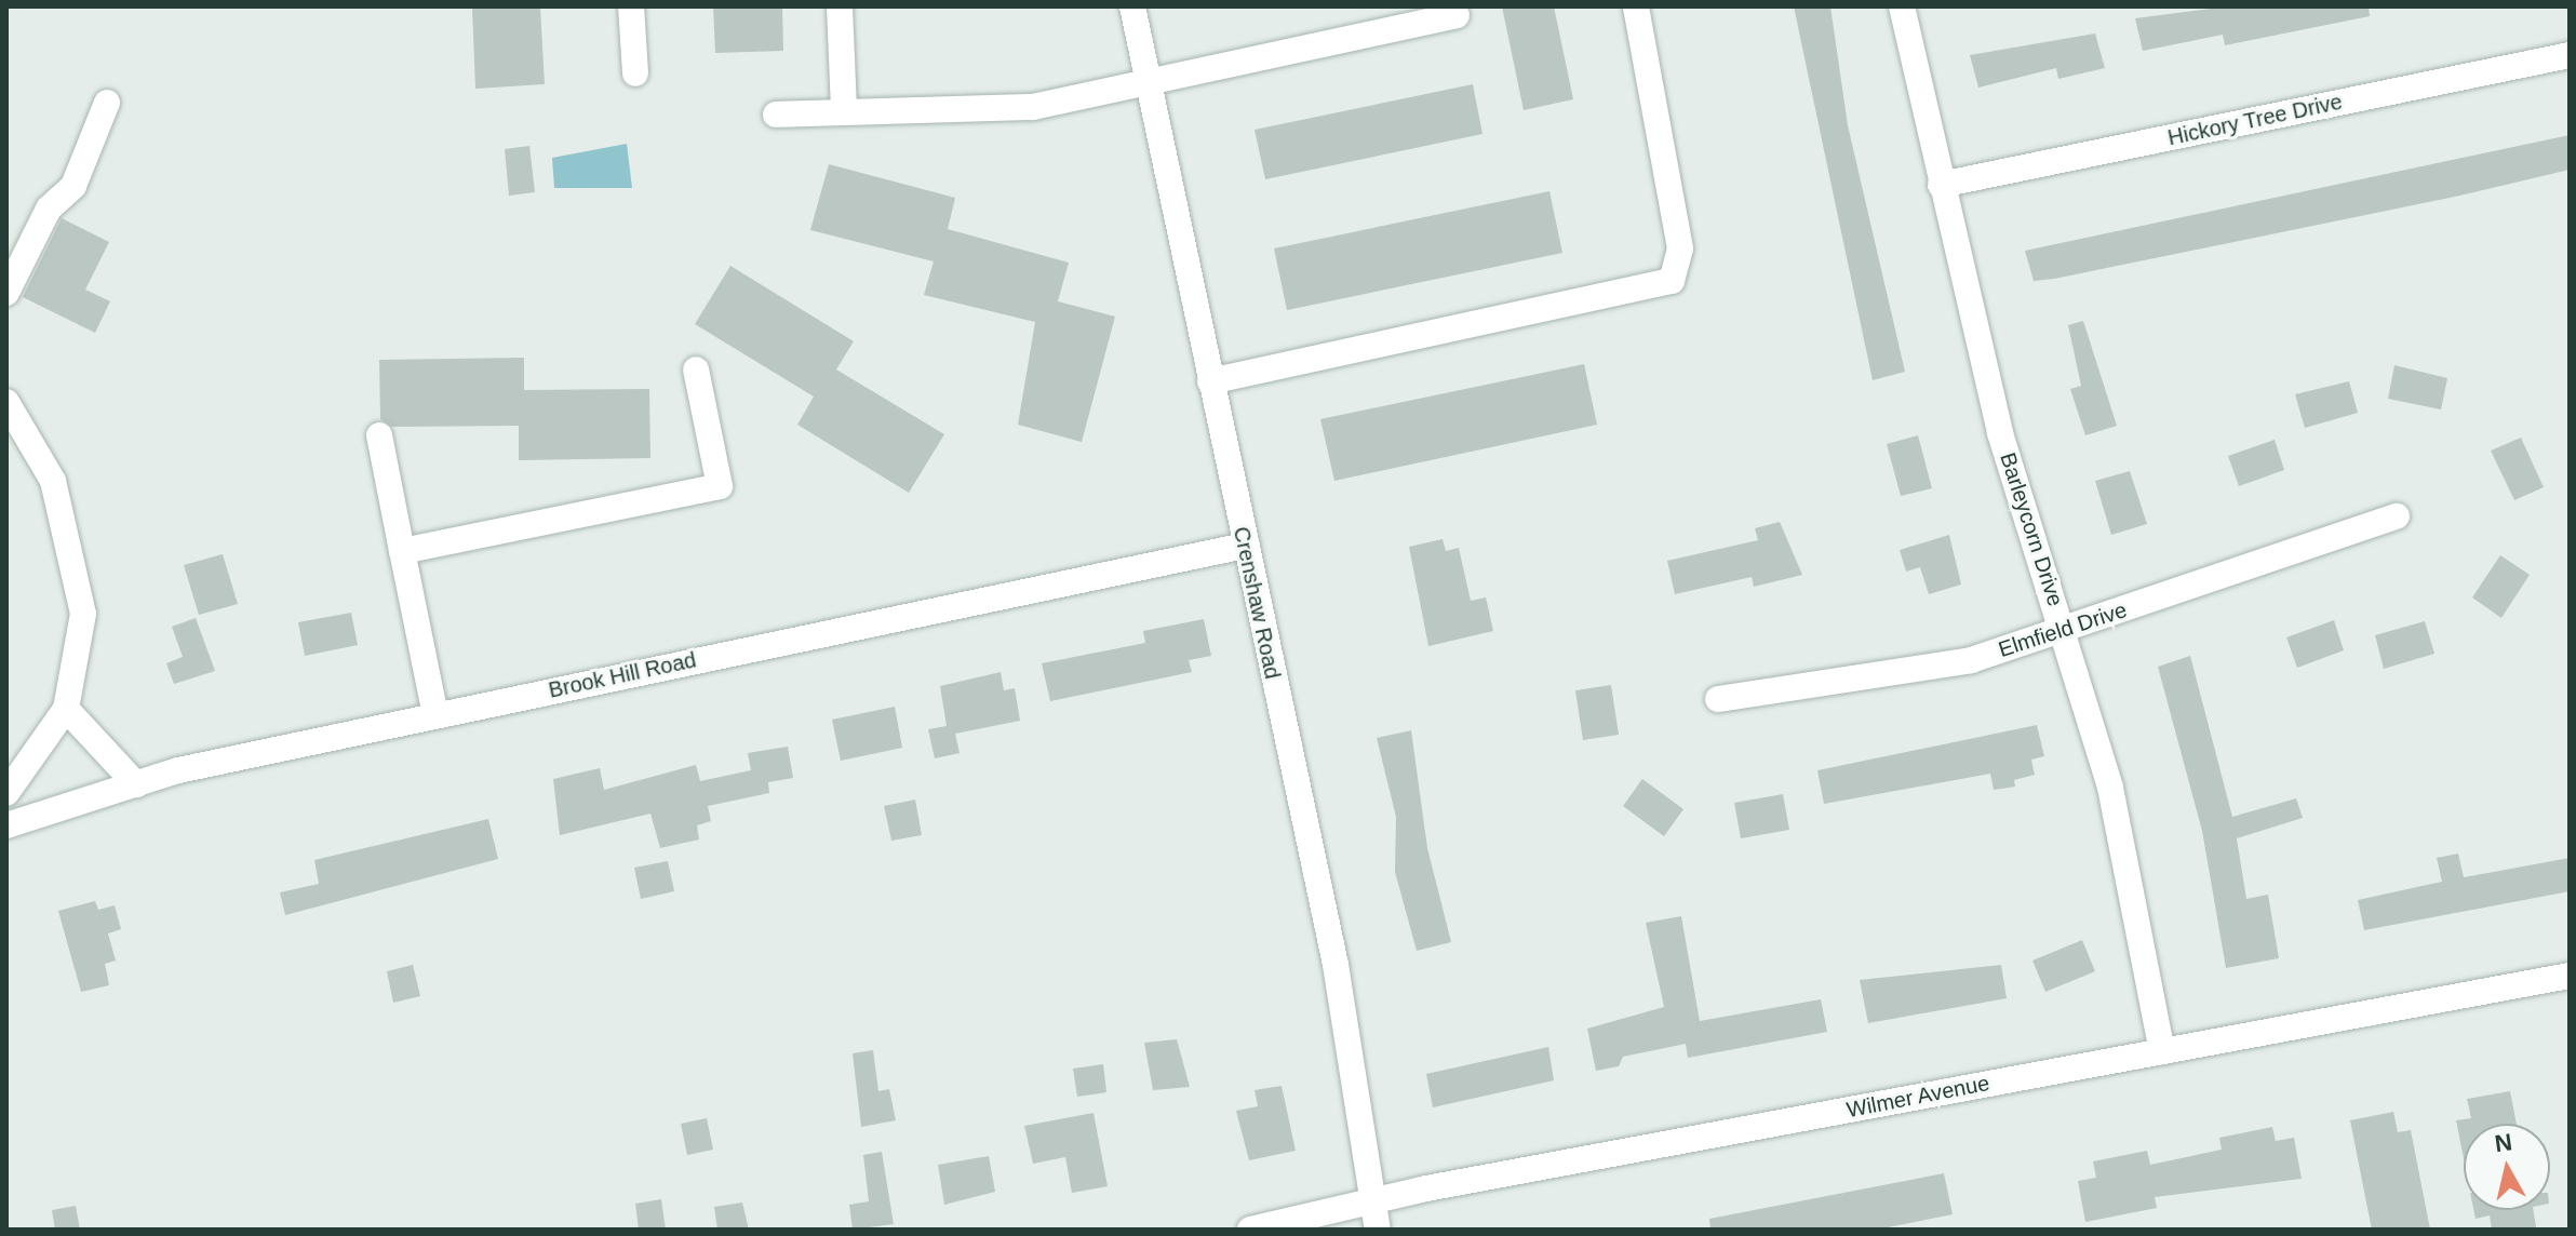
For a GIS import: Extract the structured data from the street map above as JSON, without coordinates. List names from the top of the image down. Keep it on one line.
{"streets":{"street":["Hickory Tree Drive","Barleycorn Drive","Crenshaw Road","Elmfield Drive","Brook Hill Road","Wilmer Avenue"]},"crossings":[["Hickory Tree Drive","Barleycorn Drive"],["Barleycorn Drive","Elmfield Drive"],["Barleycorn Drive","Wilmer Avenue"],["Crenshaw Road","Brook Hill Road"],["Crenshaw Road","Wilmer Avenue"]],"north":"top"}
